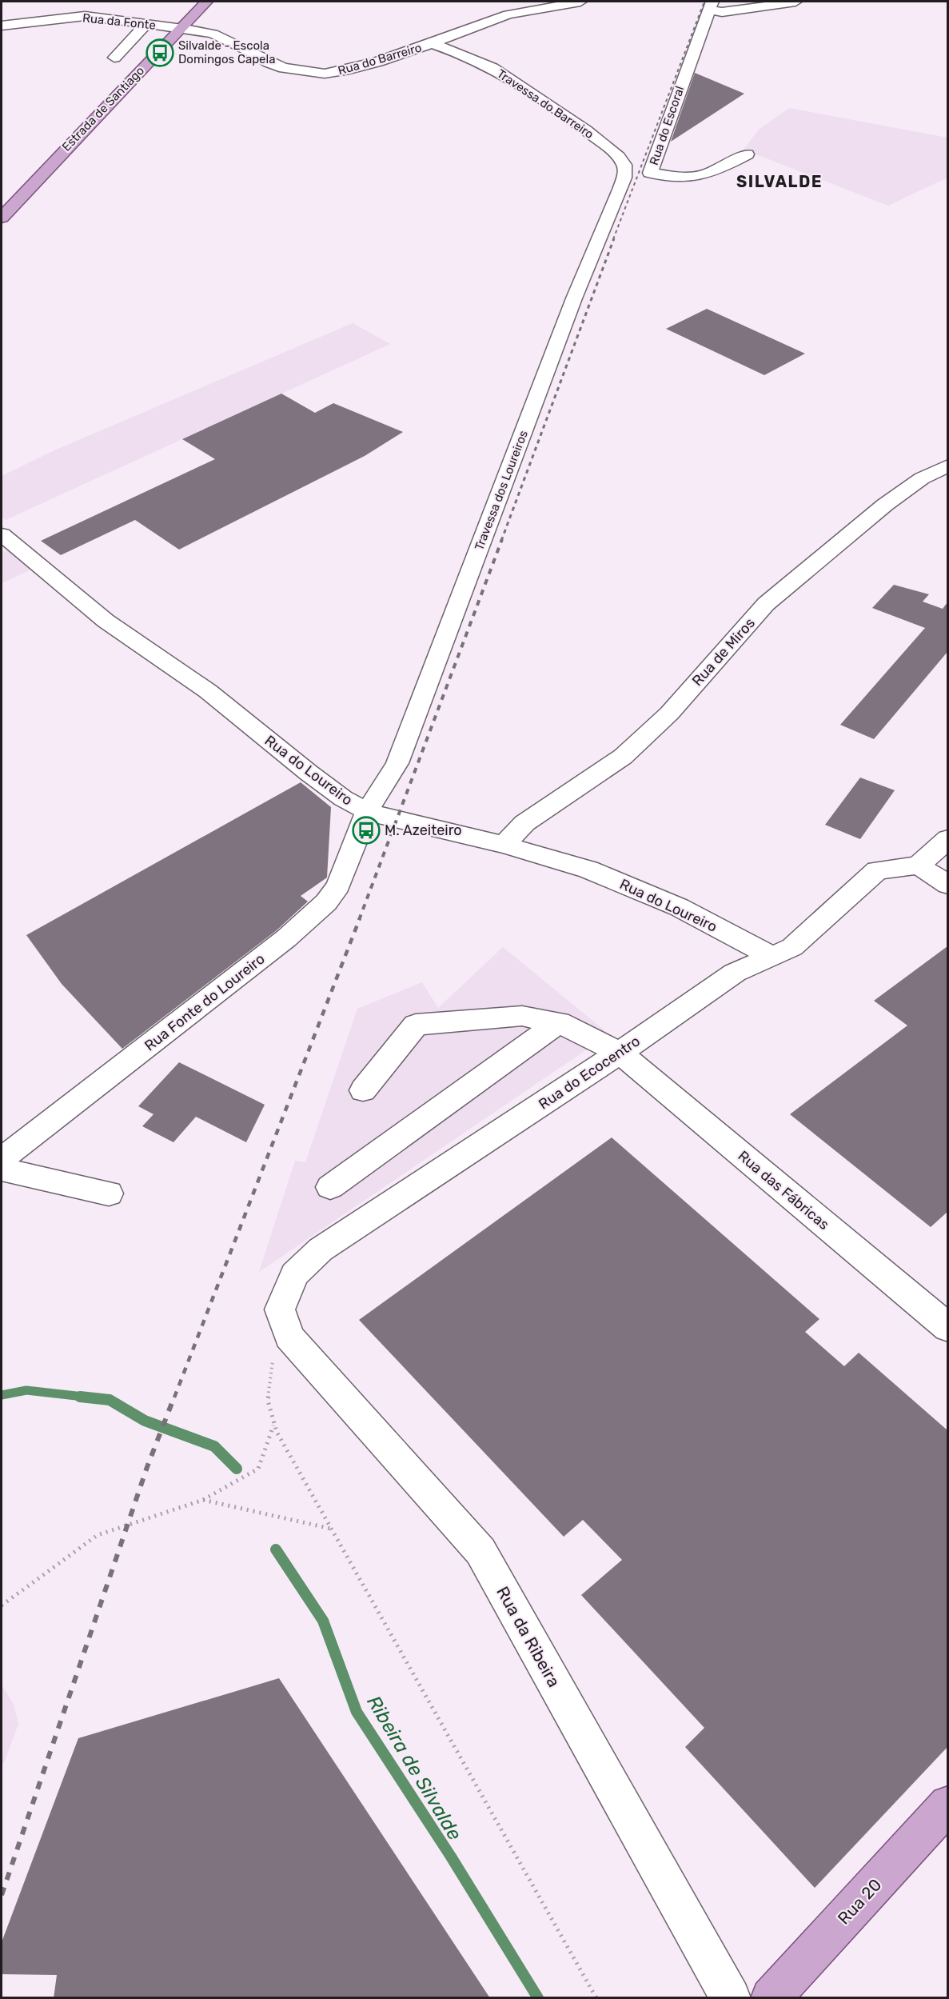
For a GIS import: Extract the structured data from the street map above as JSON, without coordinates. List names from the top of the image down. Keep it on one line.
{"streets":{"main road":["Estrada de Santiago","Rua 20"],"street":["Rua da Fonte","Rua do Barreiro","Travessa do Barreiro","Rua do Escoral","Travessa dos Loureiros","Rua de Miros","Rua do Loureiro","Rua Fonte do Loureiro","Rua do Ecocentro","Rua das Fábricas","Rua da Ribeira"]},"crossings":[["Rua da Fonte","Rua do Barreiro"],["Rua da Fonte","Estrada de Santiago"],["Rua do Barreiro","Travessa do Barreiro"],["Rua do Barreiro","Estrada de Santiago"],["Travessa do Barreiro","Travessa dos Loureiros"],["Travessa dos Loureiros","Rua do Loureiro"],["Travessa dos Loureiros","Rua Fonte do Loureiro"],["Rua de Miros","Rua do Loureiro"],["Rua do Loureiro","Rua Fonte do Loureiro"],["Rua do Loureiro","Rua do Ecocentro"],["Rua do Ecocentro","Rua das Fábricas"],["Rua do Ecocentro","Rua da Ribeira"]],"districts":["SILVALDE"],"water":["Ribeira de Silvalde"],"places":{"bus stop":["Silvalde - Escola Domingos Capela","M. Azeiteiro"]}}
